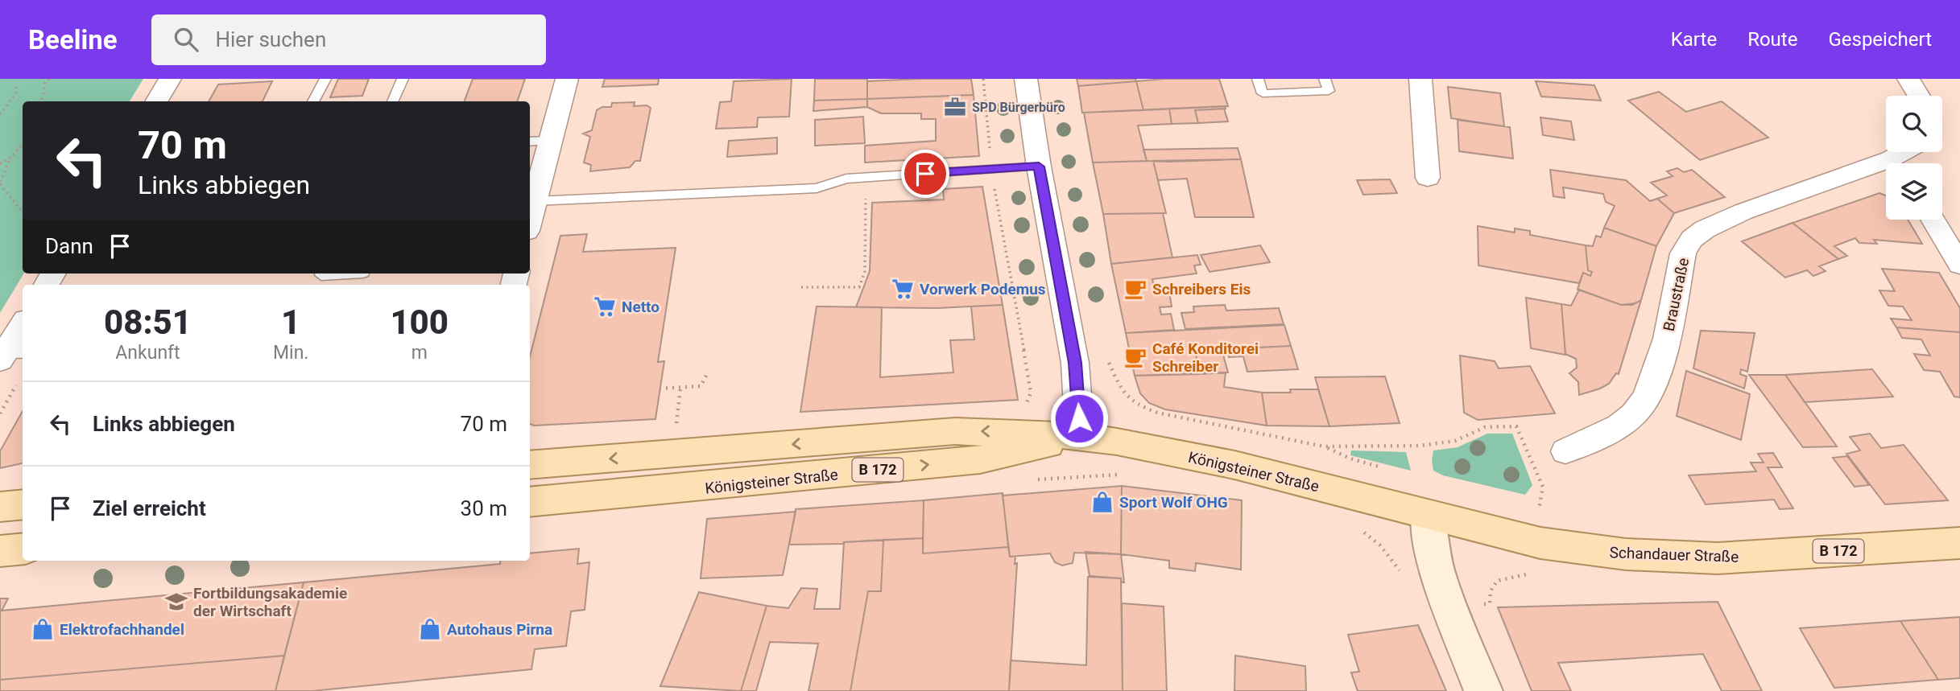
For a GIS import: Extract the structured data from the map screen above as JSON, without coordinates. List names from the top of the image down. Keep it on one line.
{"streets":{"main road":["B 172","Königsteiner Straße","Schandauer Straße"],"street":["Braustraße"]},"crossings":[["Königsteiner Straße","Schandauer Straße"]],"places":{"office":["SPD Bürgerbüro"],"supermarket":["Vorwerk Podemus","Netto"],"cafe":["Schreibers Eis","Café Konditorei Schreiber"],"shop":["Sport Wolf OHG","Elektrofachhandel","Autohaus Pirna"],"school or university":["Fortbildungsakademie der Wirtschaft"]},"page":{"header":"Beeline","search":"Hier suchen","nav":["Karte","Route","Gespeichert"],"turn":["70 m","Links abbiegen"],"then":"Dann","eta":["08:51","Ankunft","1","Min.","100","m"],"list":[{"name":"Links abbiegen","value":"70 m"},{"name":"Ziel erreicht","value":"30 m"}]}}
